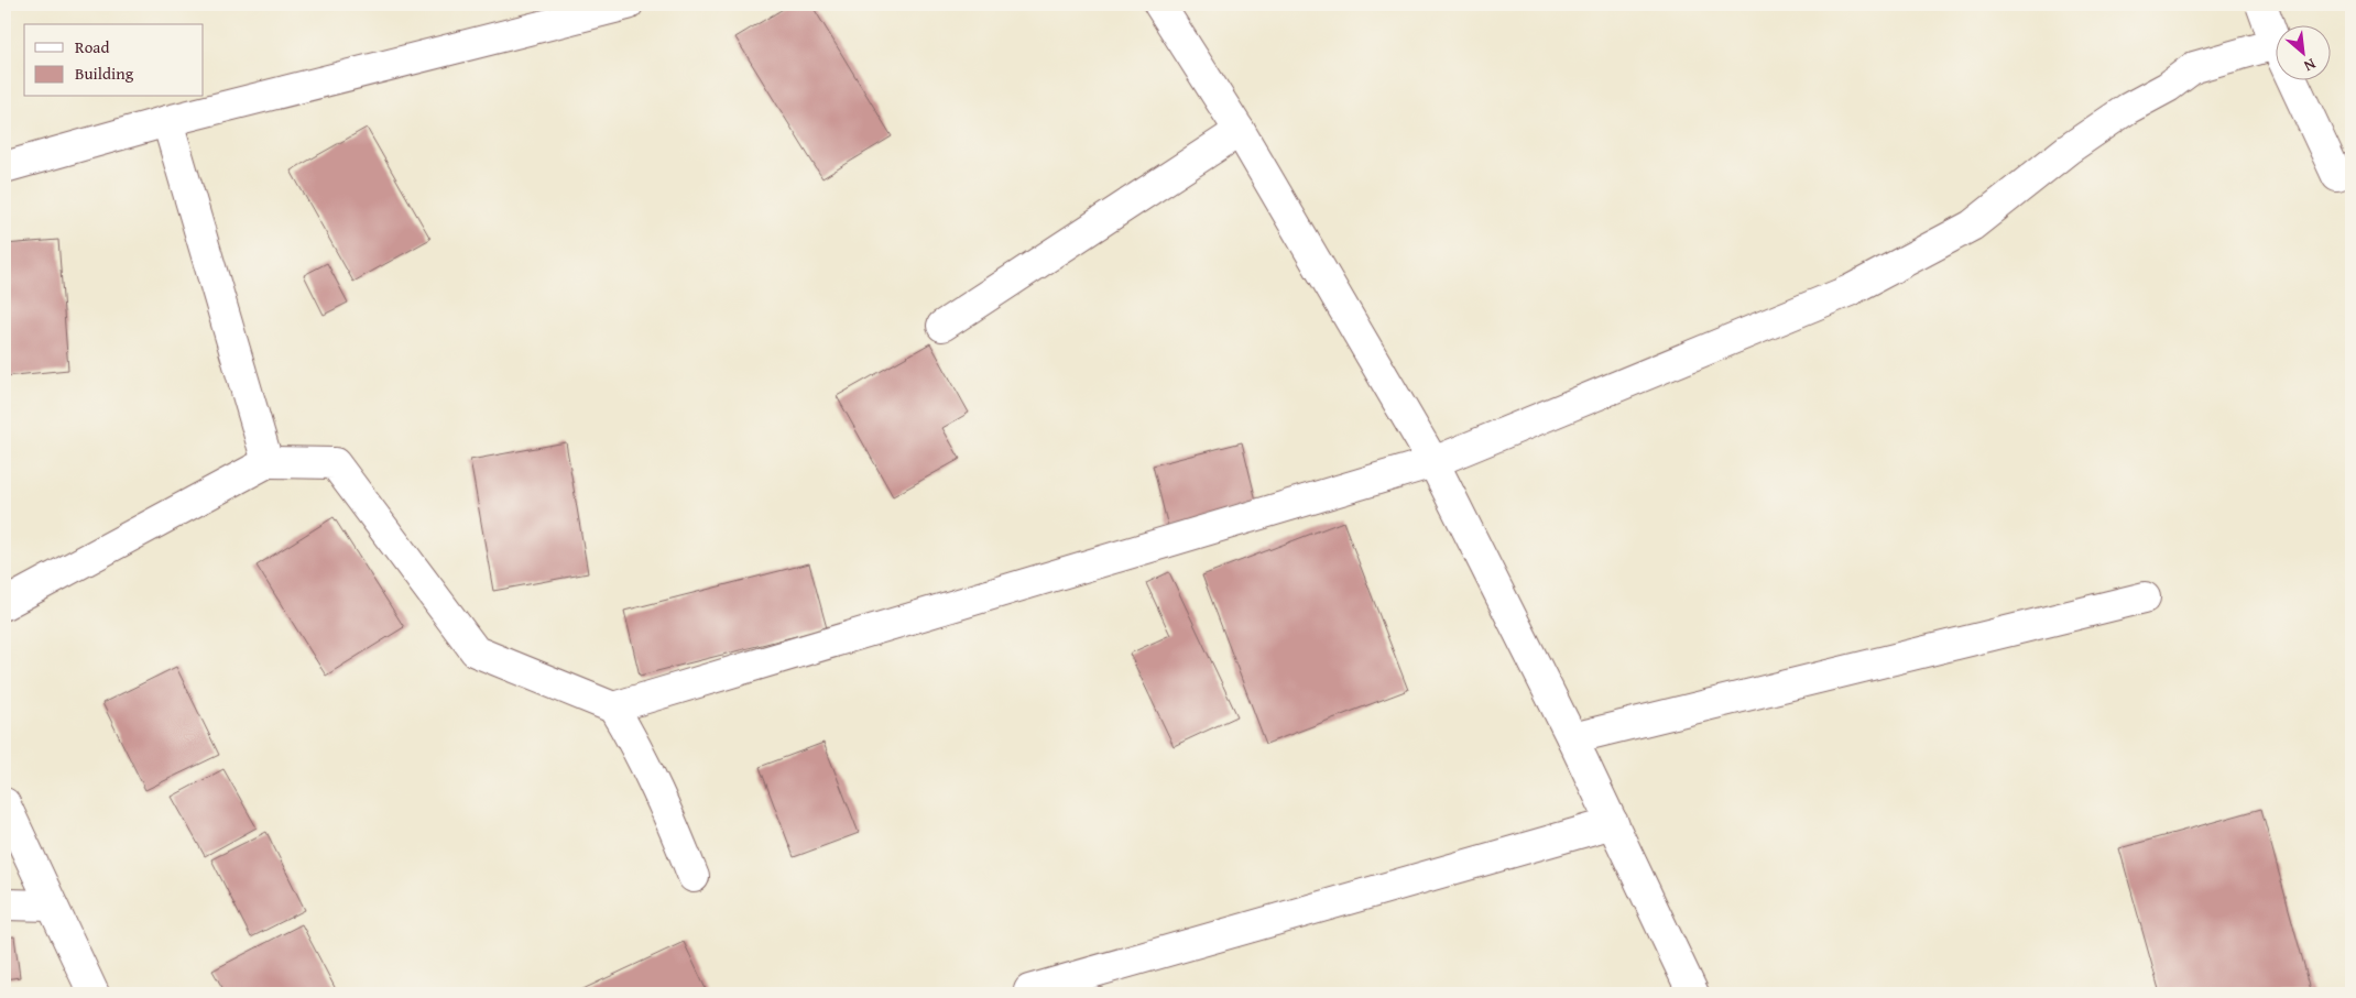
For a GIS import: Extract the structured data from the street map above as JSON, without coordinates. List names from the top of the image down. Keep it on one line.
{"legend":["Road","Building"],"north":"bottom right"}
